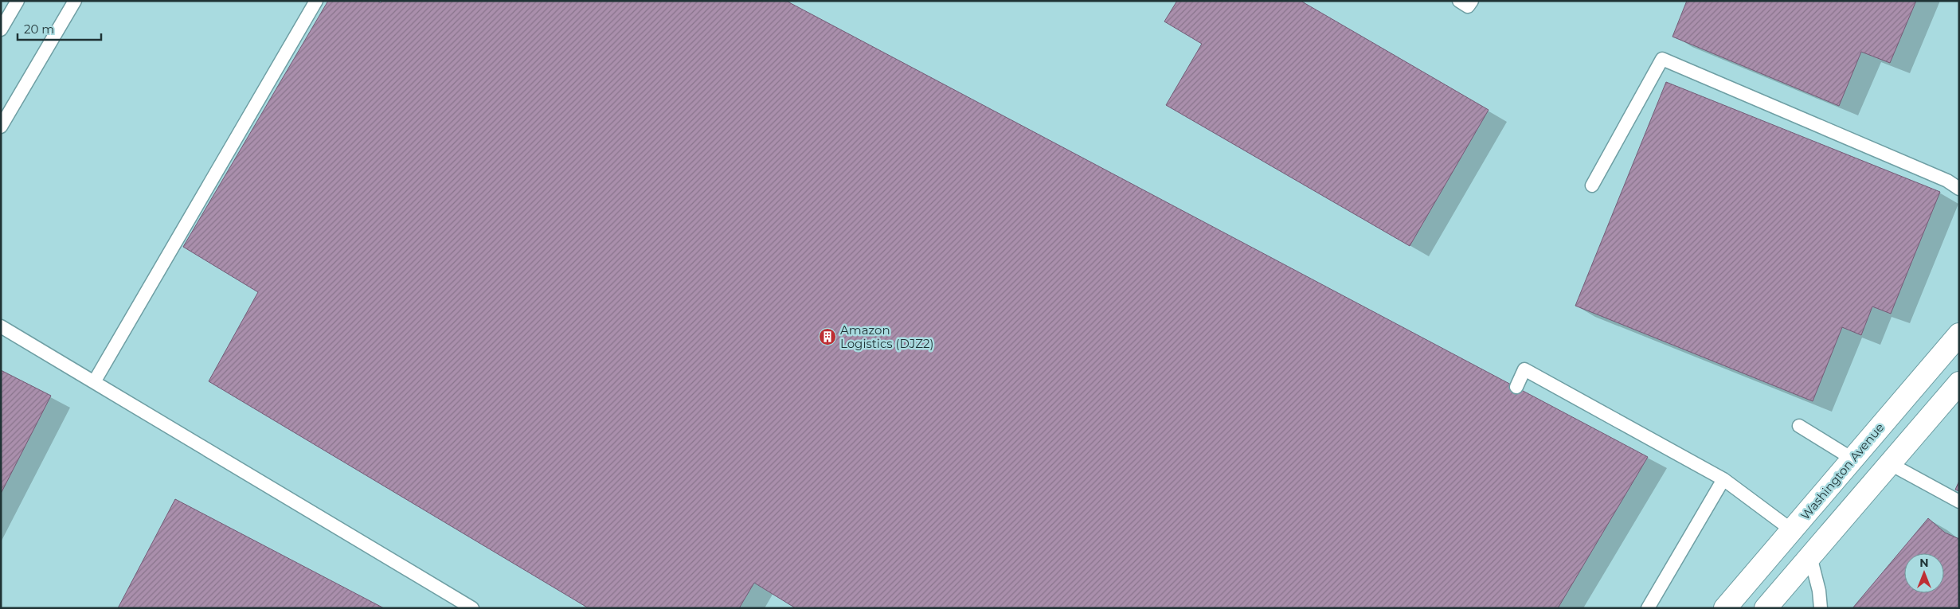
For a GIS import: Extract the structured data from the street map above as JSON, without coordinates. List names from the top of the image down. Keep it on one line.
{"streets":{"main road":["Washington Avenue"]},"places":{"building":["Amazon Logistics (DJZ2)"]},"scale_bar":"20 m","north":"top"}
